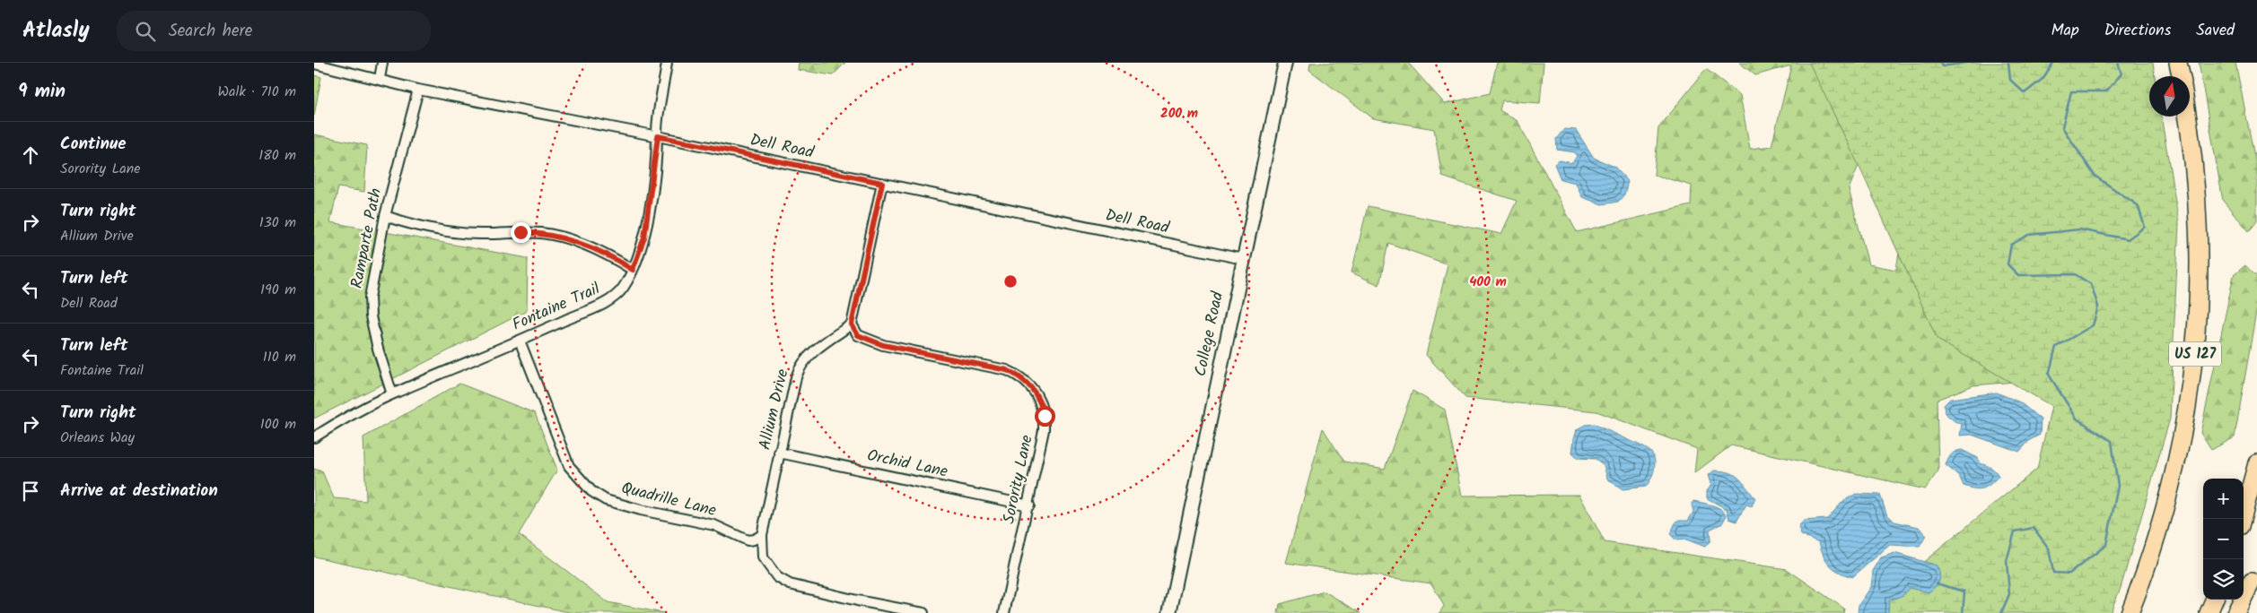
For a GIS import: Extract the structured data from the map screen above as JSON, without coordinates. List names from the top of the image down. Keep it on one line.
{"streets":{"highway":["US 127"],"street":["Dell Road","Ramparte Path","Fontaine Trail","College Road","Allium Drive","Orchid Lane","Sorority Lane","Quadrille Lane"]},"crossings":[["Dell Road","Ramparte Path"],["Dell Road","Fontaine Trail"],["Dell Road","College Road"],["Ramparte Path","Fontaine Trail"],["Fontaine Trail","Quadrille Lane"],["Allium Drive","Orchid Lane"],["Allium Drive","Sorority Lane"],["Allium Drive","Quadrille Lane"],["Orchid Lane","Sorority Lane"]],"north":"top","page":{"header":"Atlasly","search":"Search here","nav":["Map","Directions","Saved"],"heading":["9 min","Walk · 710 m"],"list":[["Continue","Sorority Lane","180 m"],["Turn right","Allium Drive","130 m"],["Turn left","Dell Road","190 m"],["Turn left","Fontaine Trail","110 m"],["Turn right","Orleans Way","100 m"],"Arrive at destination"],"map_buttons":["+","−"]},"rings":["200 m","400 m"]}
